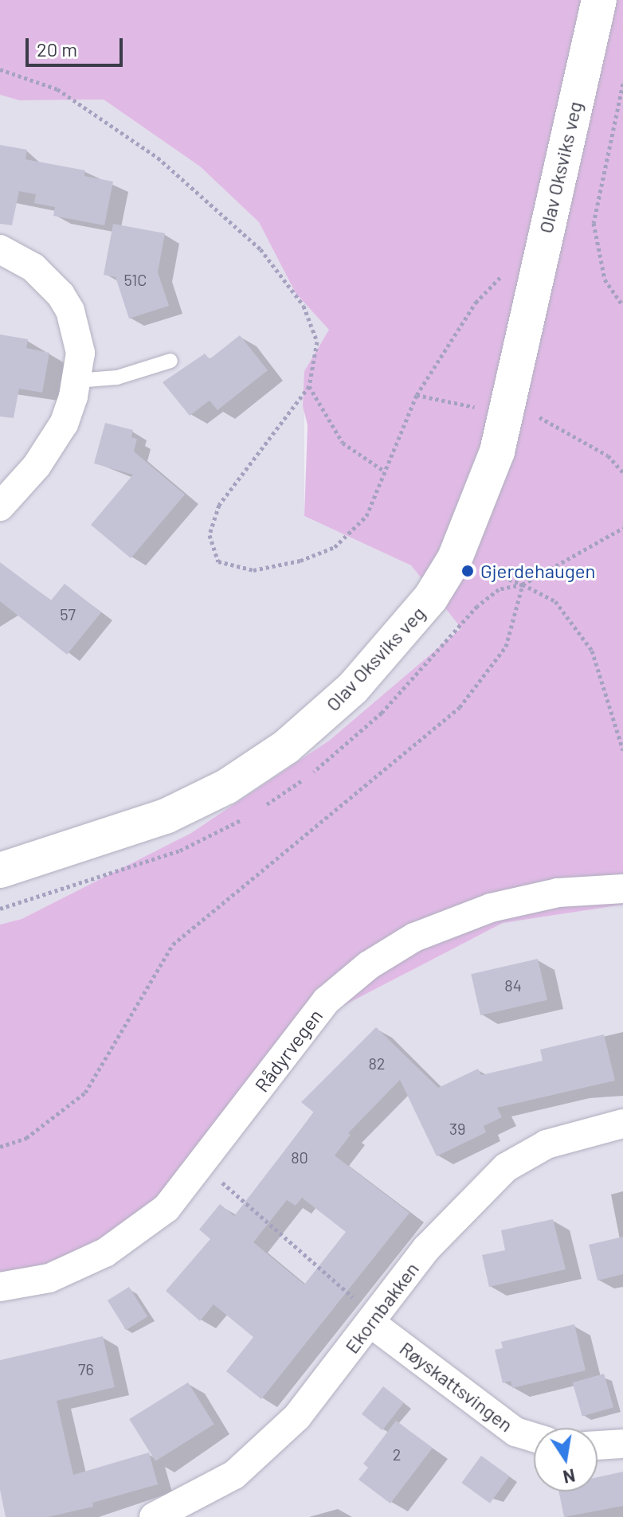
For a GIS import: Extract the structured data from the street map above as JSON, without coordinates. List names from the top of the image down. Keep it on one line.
{"streets":{"street":["Olav Oksviks veg","Rådyrvegen","Ekornbakken","Røyskattsvingen"]},"crossings":[["Ekornbakken","Røyskattsvingen"]],"places":["Gjerdehaugen"],"house_numbers":["51C","57","84","82","39","80","76","2"],"scale_bar":"20 m","north":"bottom"}
